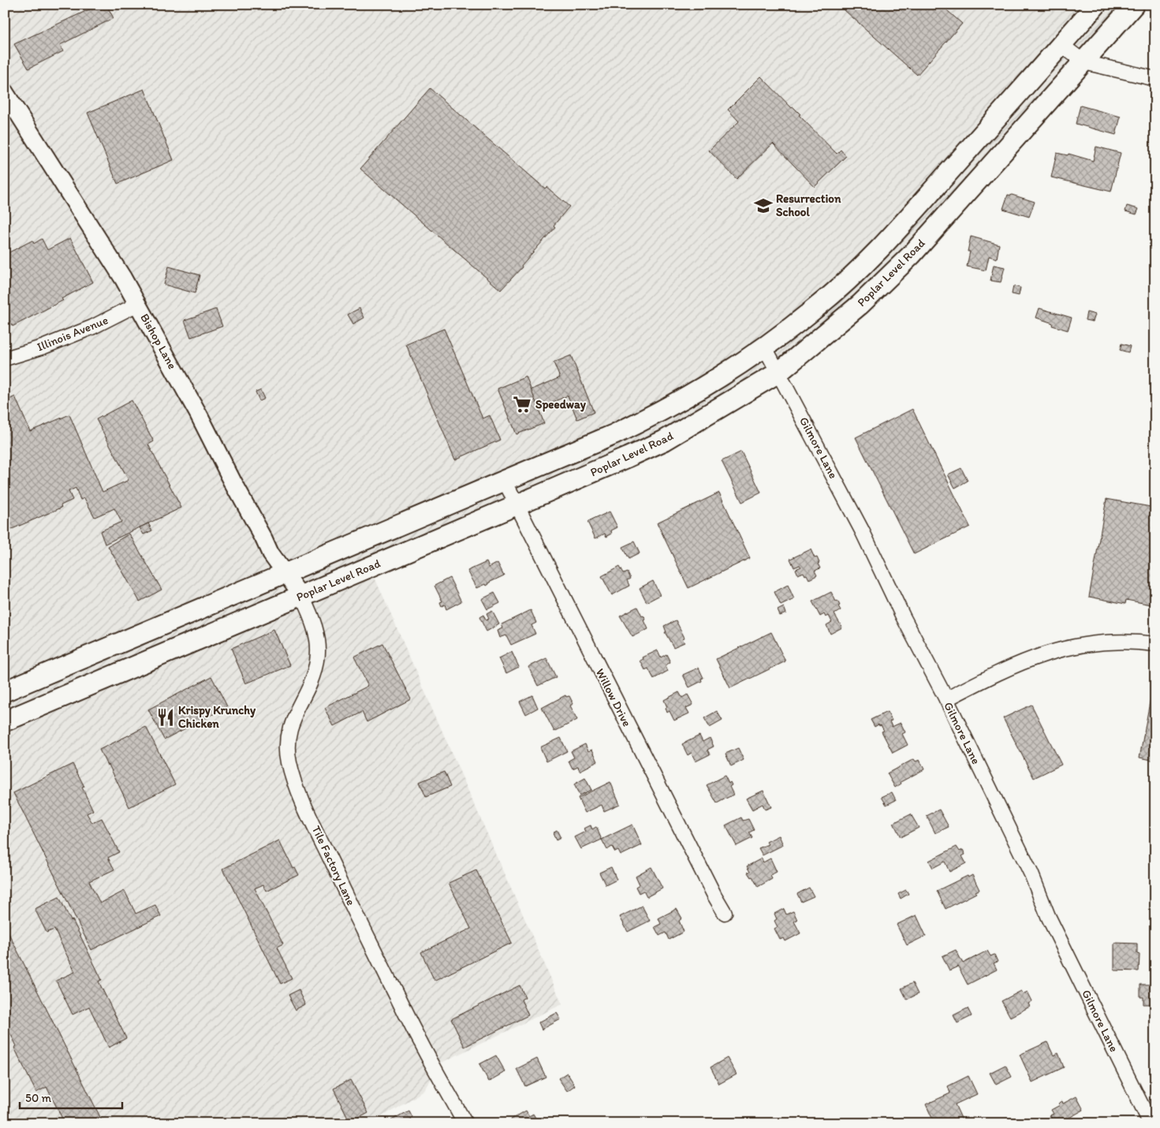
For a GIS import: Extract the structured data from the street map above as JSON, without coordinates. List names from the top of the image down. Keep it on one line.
{"streets":{"main road":["Poplar Level Road"],"street":["Illinois Avenue","Bishop Lane","Gilmore Lane","Willow Drive","Tile Factory Lane"]},"crossings":[["Poplar Level Road","Bishop Lane"],["Poplar Level Road","Gilmore Lane"],["Poplar Level Road","Willow Drive"],["Poplar Level Road","Tile Factory Lane"],["Illinois Avenue","Bishop Lane"],["Bishop Lane","Tile Factory Lane"]],"places":{"school or university":["Resurrection School"],"supermarket":["Speedway"],"restaurant":["Krispy Krunchy Chicken"]},"scale_bar":"50 m"}
